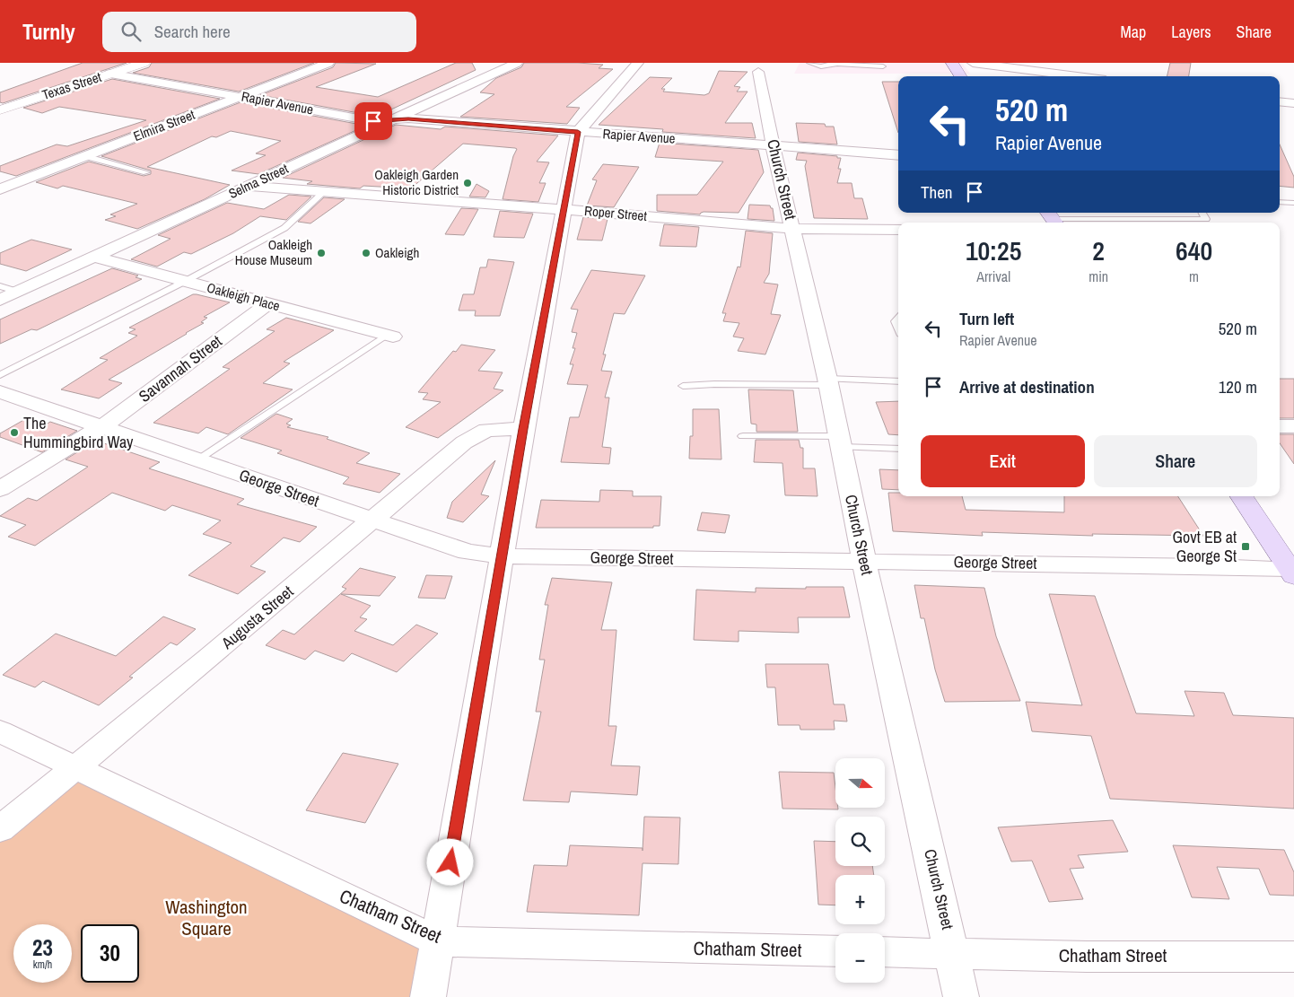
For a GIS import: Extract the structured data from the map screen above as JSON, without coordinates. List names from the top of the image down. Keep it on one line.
{"streets":{"street":["Texas Street","Rapier Avenue","Elmira Street","Church Street","Selma Street","Roper Street","Oakleigh Place","Savannah Street","George Street","Augusta Street","Chatham Street"]},"crossings":[["Texas Street","Rapier Avenue"],["Rapier Avenue","Elmira Street"],["Rapier Avenue","Church Street"],["Rapier Avenue","Selma Street"],["Church Street","Roper Street"],["Church Street","George Street"],["Church Street","Chatham Street"],["Selma Street","Roper Street"],["Selma Street","Oakleigh Place"],["Oakleigh Place","Savannah Street"],["Savannah Street","George Street"],["George Street","Augusta Street"],["Augusta Street","Chatham Street"]],"parks":["Washington Square"],"places":{"other":["Oakleigh Garden Historic District","Oakleigh House Museum","Oakleigh","The Hummingbird Way"],"transit":["Govt EB at George St"]},"north":"right","page":{"header":"Turnly","search":"Search here","nav":["Map","Layers","Share"],"turn":["520 m","Rapier Avenue"],"then":"Then","eta":["10:25","Arrival","2","min","640","m"],"list":[{"name":"Turn left","note":"Rapier Avenue","value":"520 m"},{"name":"Arrive at destination","value":"120 m"}],"buttons":["Exit","Share"],"map_buttons":["+","−"],"speed":"23 km/h","limit":"30"}}
